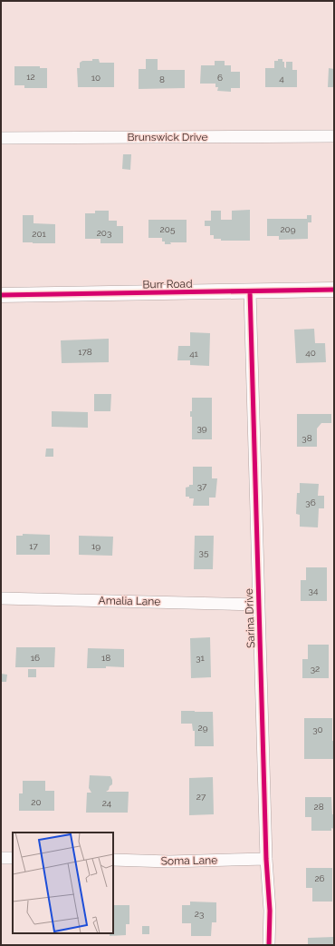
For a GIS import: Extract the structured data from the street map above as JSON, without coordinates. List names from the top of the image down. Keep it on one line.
{"streets":{"street":["Brunswick Drive","Burr Road","Amalia Lane","Sarina Drive","Soma Lane"]},"crossings":[["Burr Road","Sarina Drive"],["Amalia Lane","Sarina Drive"],["Sarina Drive","Soma Lane"]],"house_numbers":["12","10","6","4","8","205","209","203","201","178","40","41","39","38","37","36","17","19","35","34","16","18","31","32","29","30","27","20","24","28","26","23"]}
